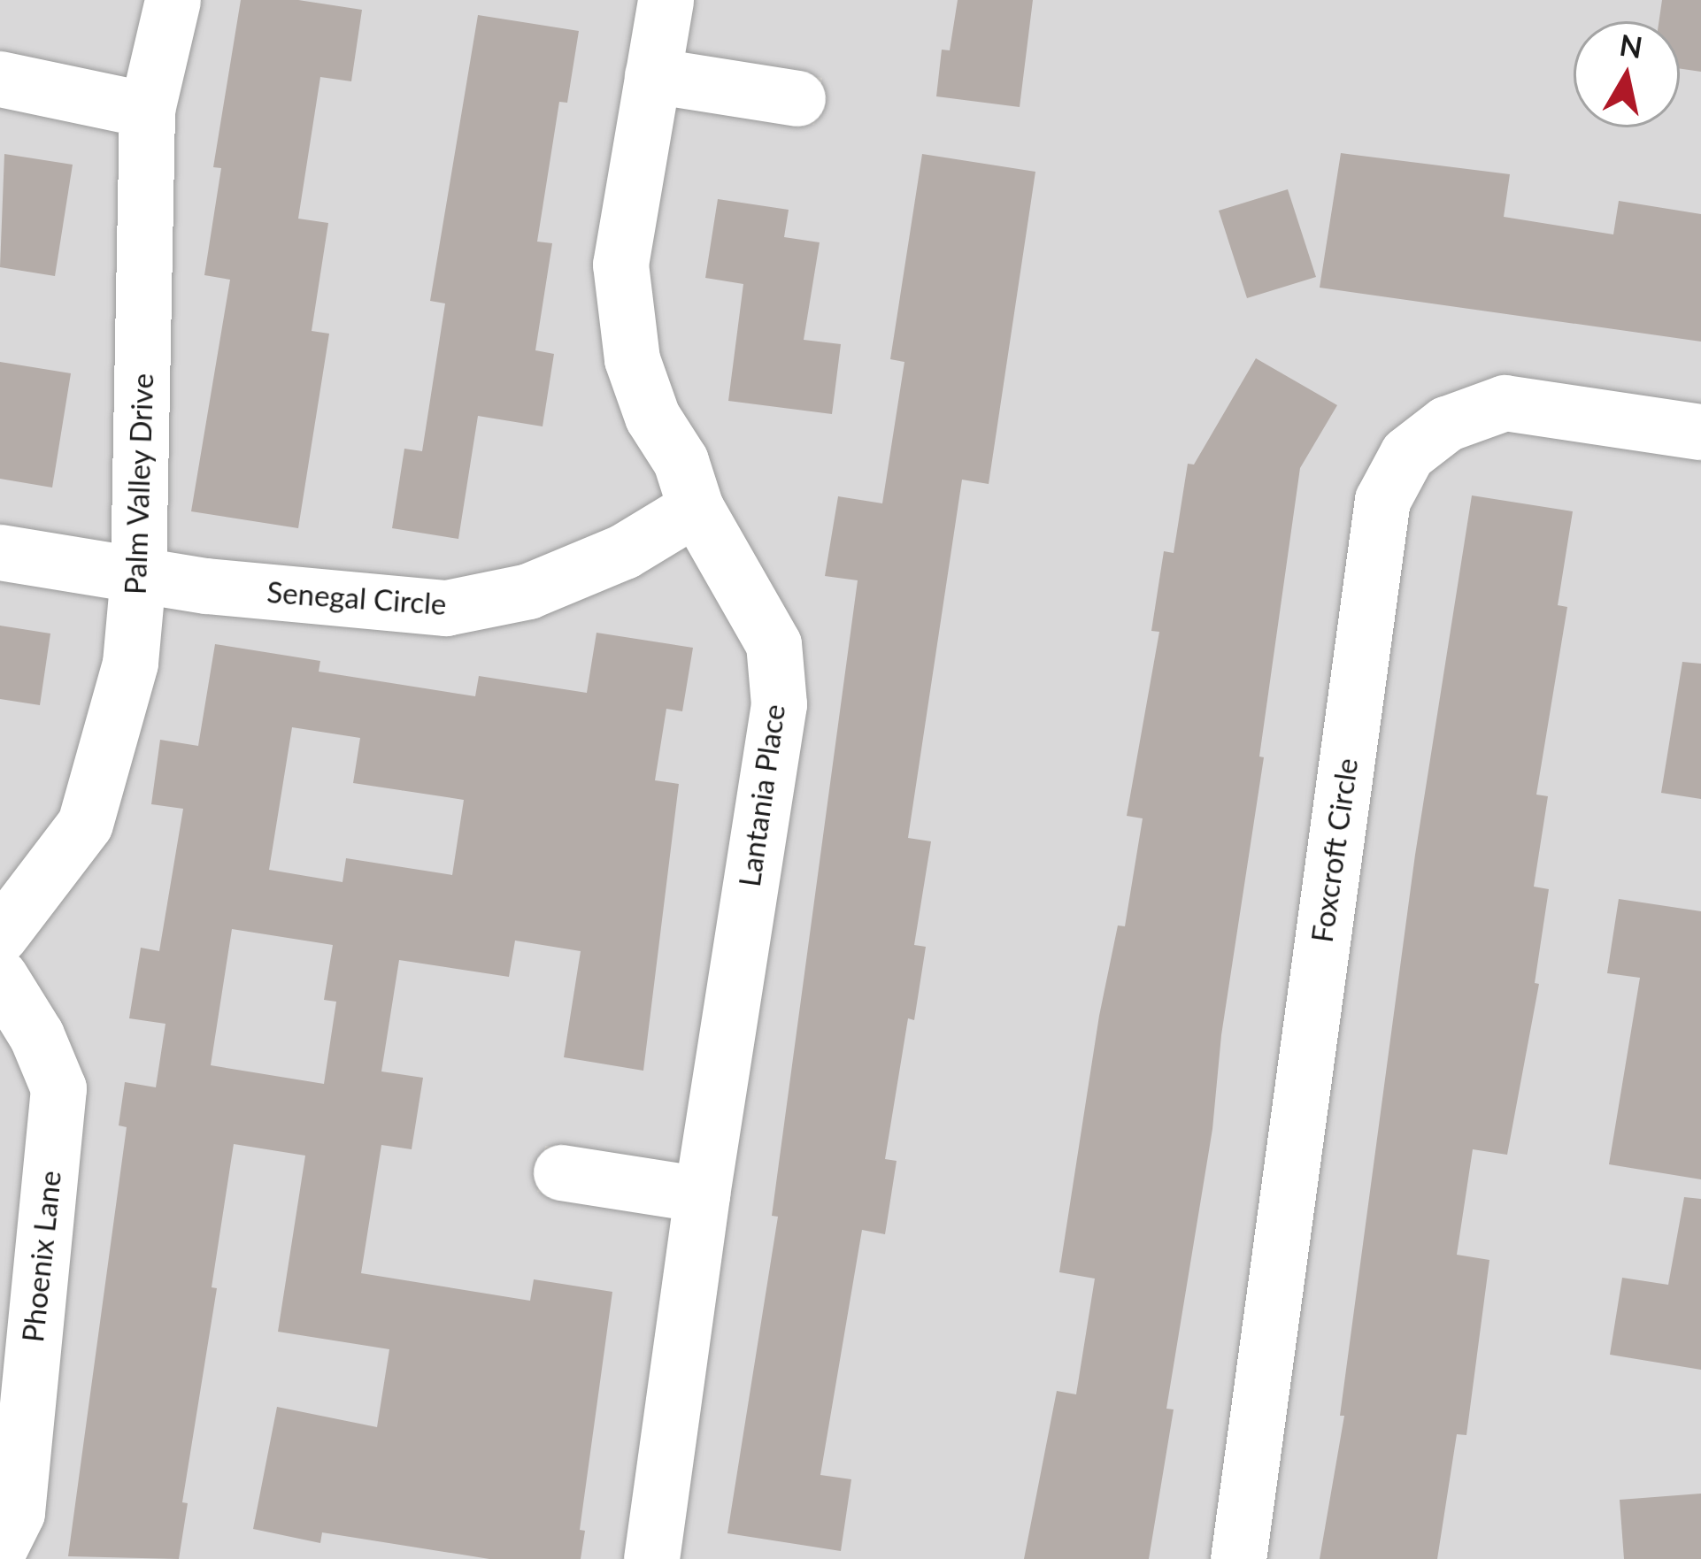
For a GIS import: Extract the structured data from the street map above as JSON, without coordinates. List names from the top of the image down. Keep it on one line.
{"streets":{"street":["Palm Valley Drive","Senegal Circle","Lantania Place","Foxcroft Circle","Phoenix Lane"]},"crossings":[["Palm Valley Drive","Senegal Circle"],["Senegal Circle","Lantania Place"]],"north":"top"}
